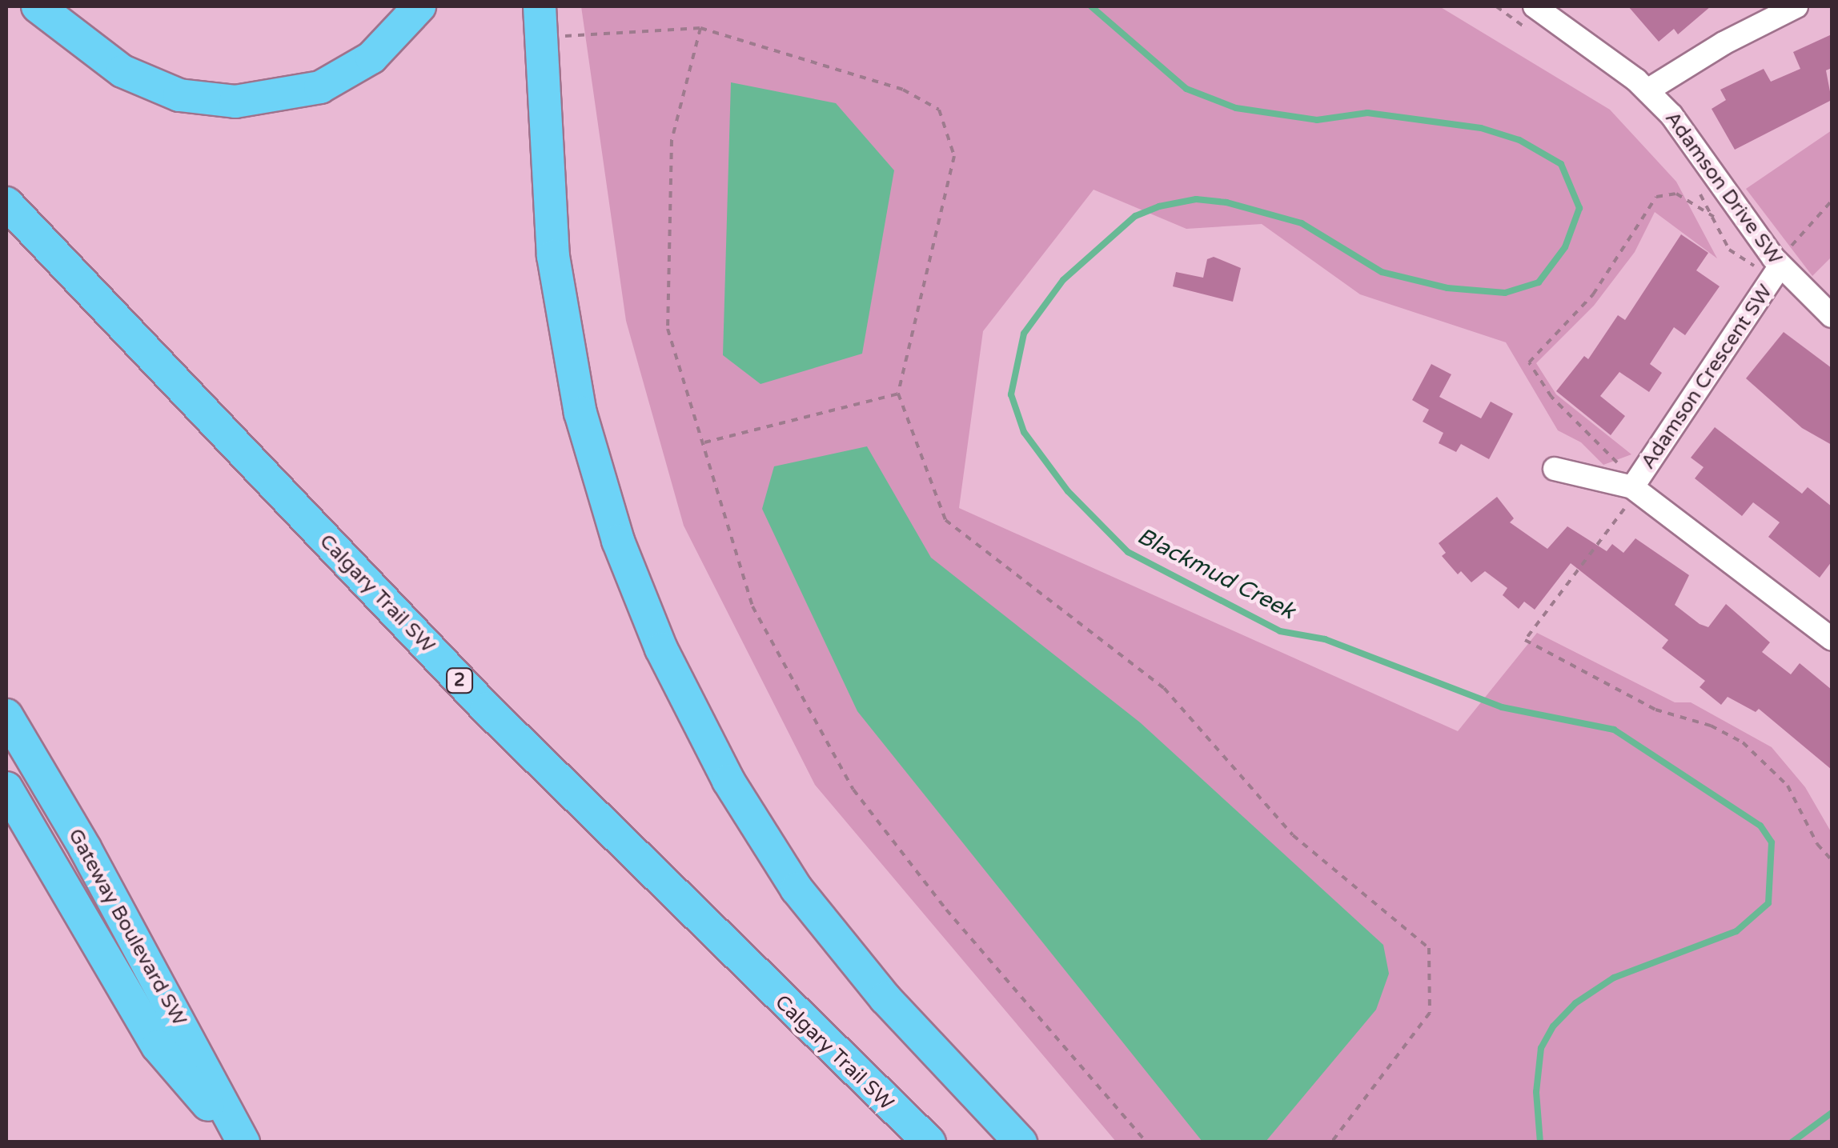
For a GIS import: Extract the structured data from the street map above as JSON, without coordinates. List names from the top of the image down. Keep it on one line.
{"streets":{"highway":["Calgary Trail SW","2","Gateway Boulevard SW"],"street":["Adamson Drive SW","Adamson Crescent SW"]},"crossings":[["Adamson Drive SW","Adamson Crescent SW"]],"water":["Blackmud Creek"]}
